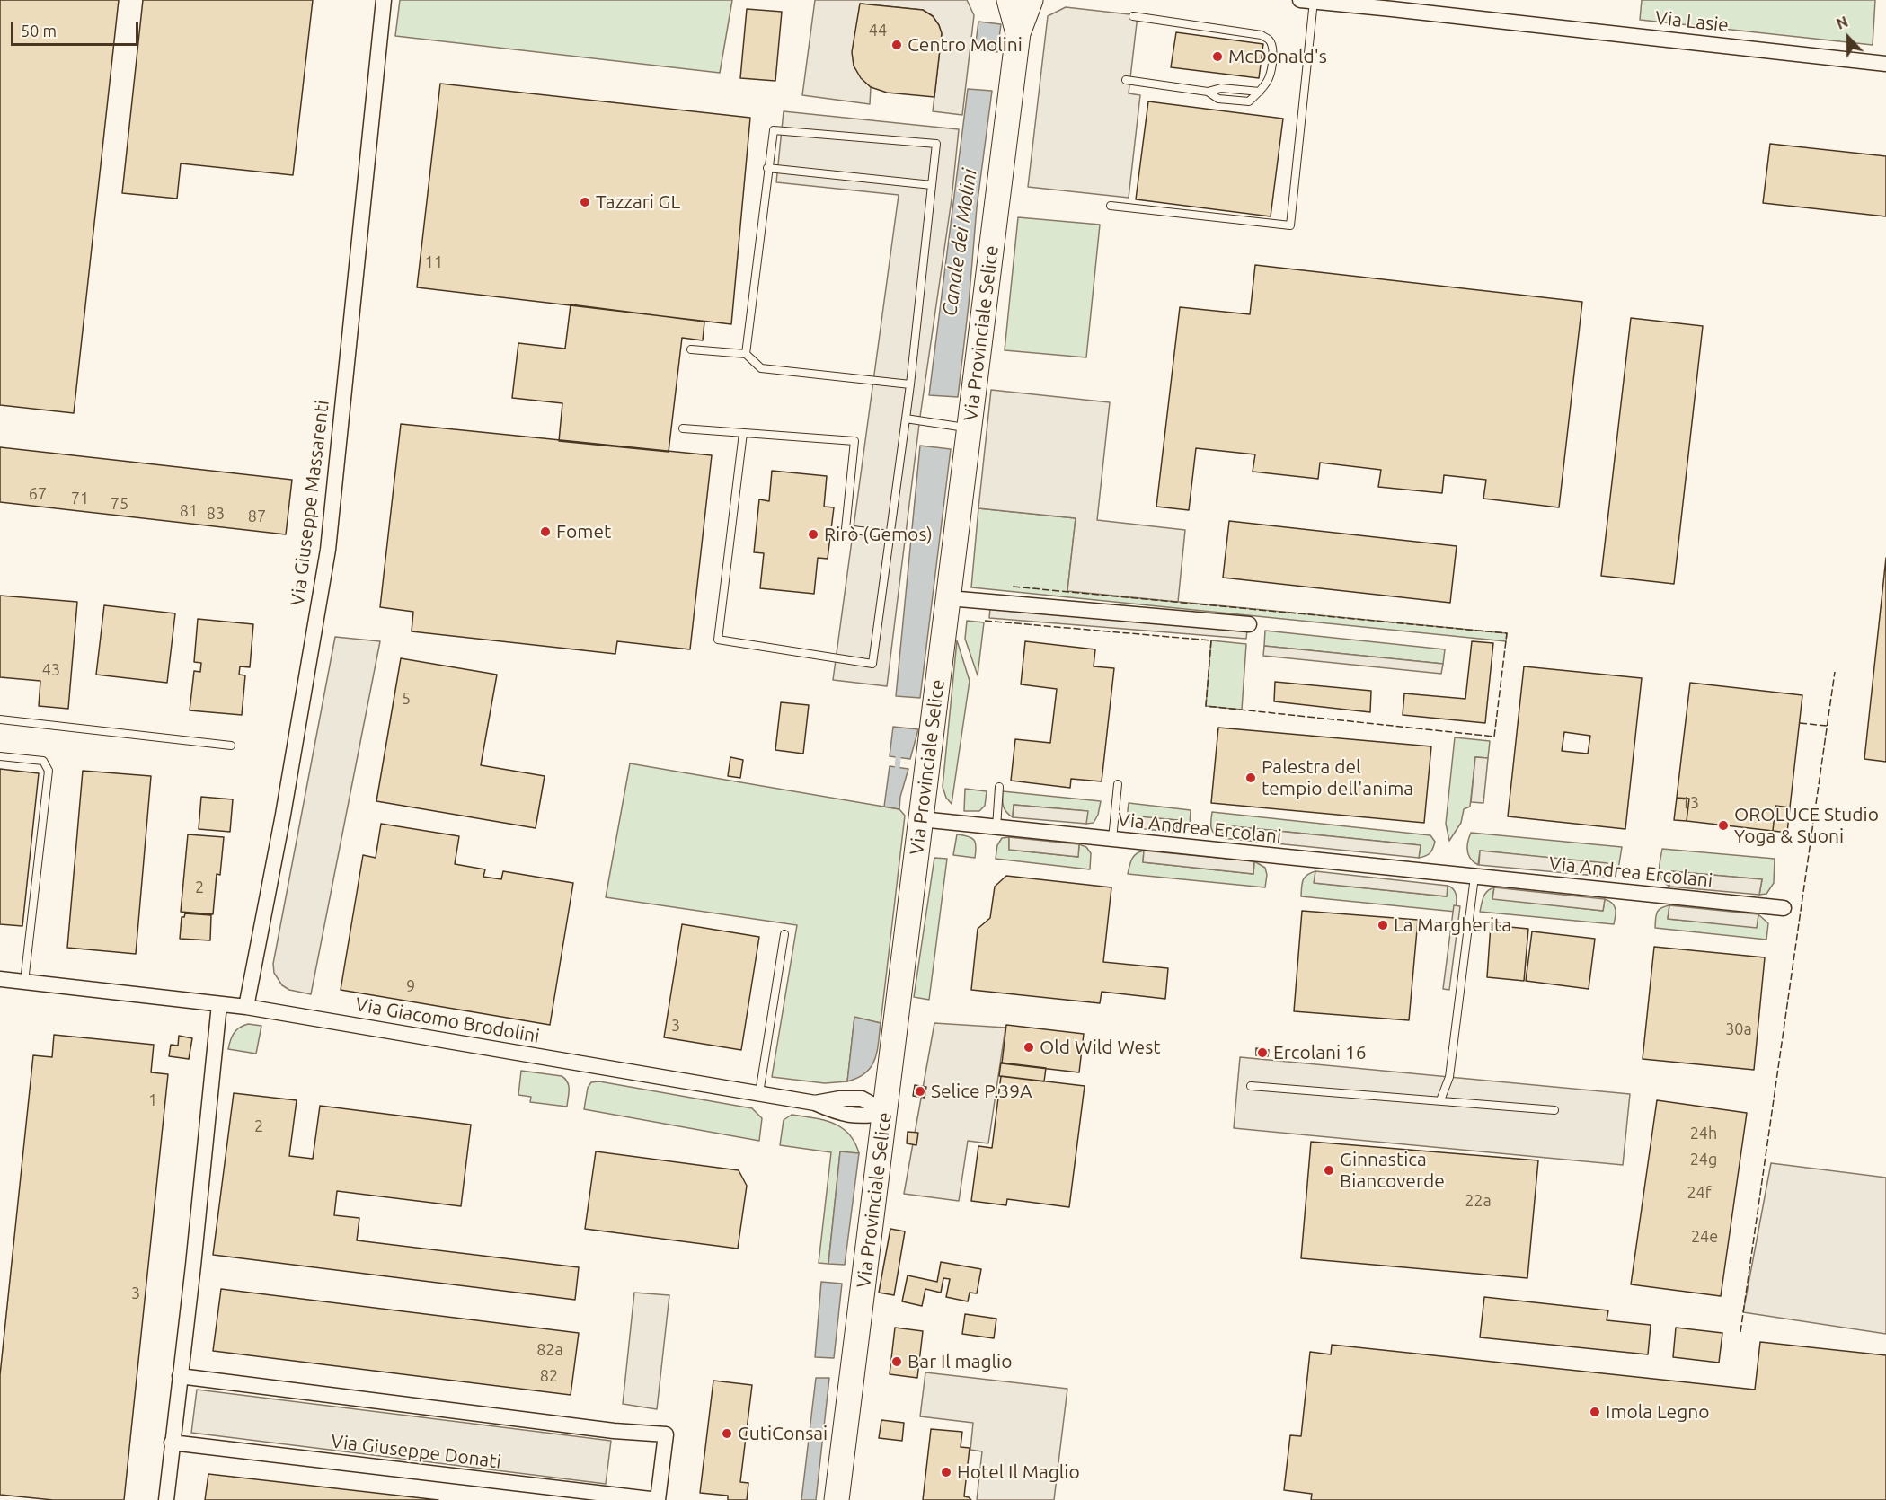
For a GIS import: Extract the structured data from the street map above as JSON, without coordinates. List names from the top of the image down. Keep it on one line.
{"streets":{"main road":["Via Provinciale Selice"],"street":["Via Lasie","Via Giuseppe Massarenti","Via Andrea Ercolani","Via Giacomo Brodolini","Via Giuseppe Donati"]},"crossings":[["Via Provinciale Selice","Via Andrea Ercolani"],["Via Provinciale Selice","Via Giacomo Brodolini"],["Via Giuseppe Massarenti","Via Giacomo Brodolini"]],"water":["Canale dei Molini"],"places":["Centro Molini","McDonald's","Tazzari GL","Fomet","Rirò (Gemos)","Palestra del tempio dell'anima","OROLUCE Studio Yoga & Suoni","La Margherita","Old Wild West","Ercolani 16","Selice P.39A","Ginnastica Biancoverde","Bar Il maglio","Imola Legno","CutiConsai","Hotel Il Maglio"],"house_numbers":["44","11","67","71","75","81","83","87","43","5","13","2","9","3","30a","1","2","24h","24g","24f","22a","24e","3","82a","82"],"scale_bar":"50 m","north":"top"}
